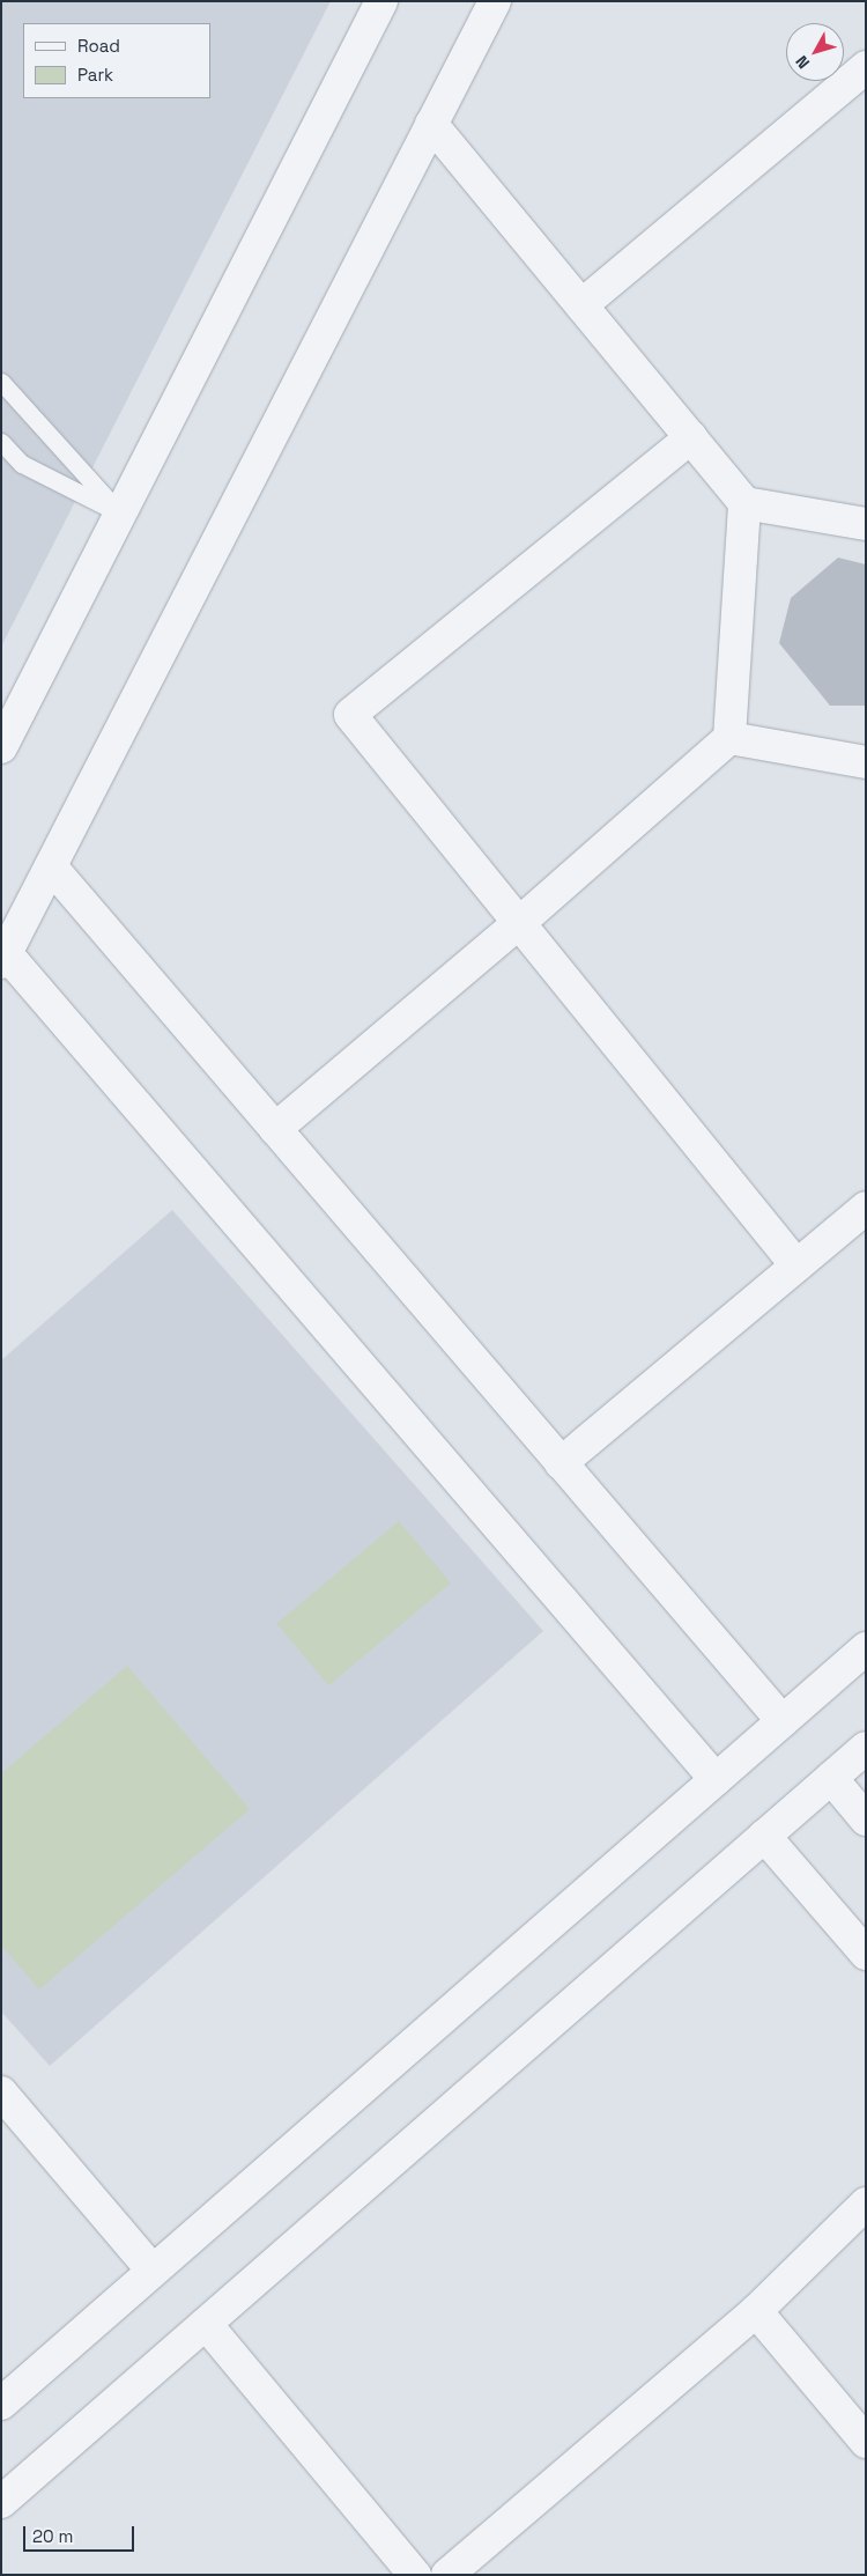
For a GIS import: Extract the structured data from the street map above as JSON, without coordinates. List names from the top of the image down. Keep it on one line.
{"legend":["Road","Park"],"scale_bar":"20 m","north":"bottom left"}
